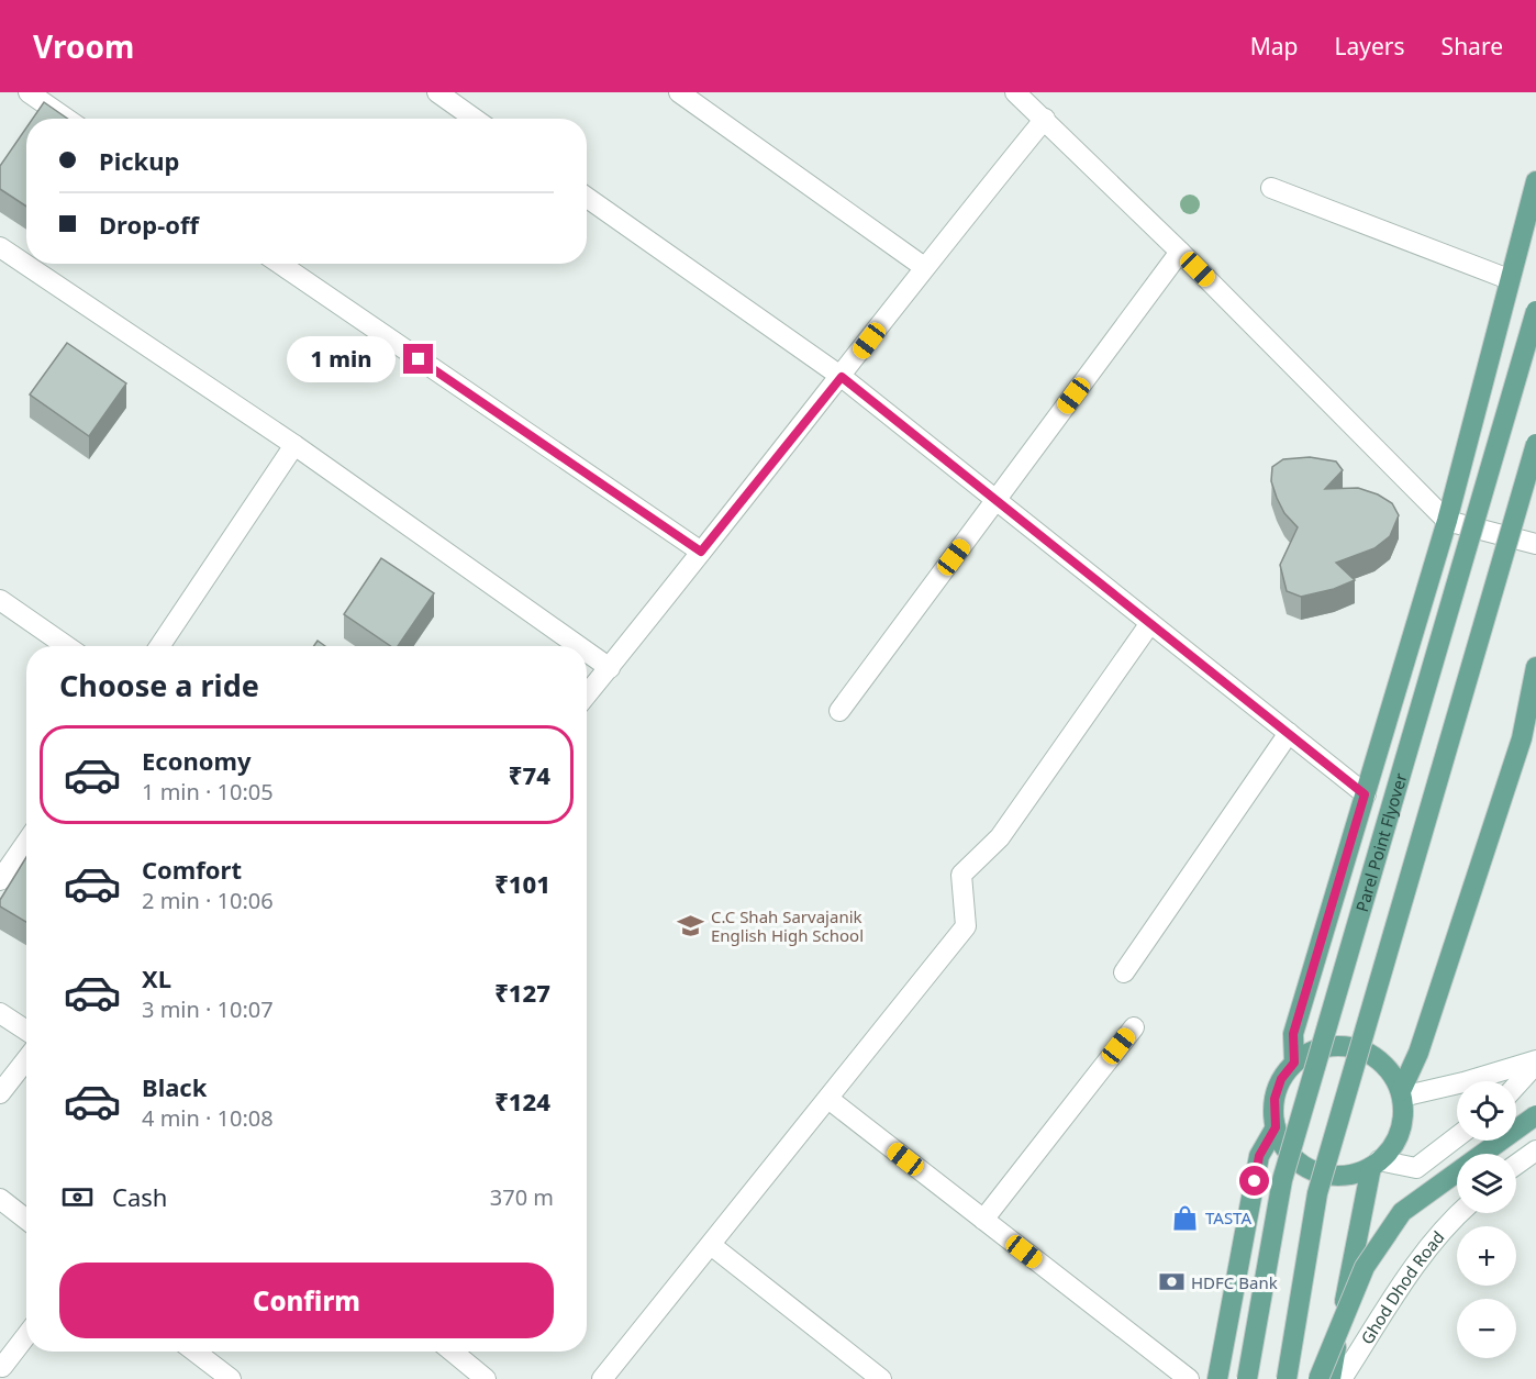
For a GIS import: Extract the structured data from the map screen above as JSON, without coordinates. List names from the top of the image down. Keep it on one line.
{"streets":{"main road":["Parel Point Flyover"],"street":["Ghod Dhod Road"]},"places":{"school or university":["C.C Shah Sarvajanik English High School"],"shop":["TASTA"],"bank":["HDFC Bank"]},"page":{"header":"Vroom","nav":["Map","Layers","Share"],"banner":["Pickup","Drop-off"],"bubble":"1 min","heading":"Choose a ride","list":[{"name":"Economy","note":"1 min · 10:05","value":"₹74"},{"name":"Comfort","note":"2 min · 10:06","value":"₹101"},{"name":"XL","note":"3 min · 10:07","value":"₹127"},{"name":"Black","note":"4 min · 10:08","value":"₹124"}],"map_buttons":["+","−"],"pay":["Cash","370 m"],"buttons":"Confirm"}}
